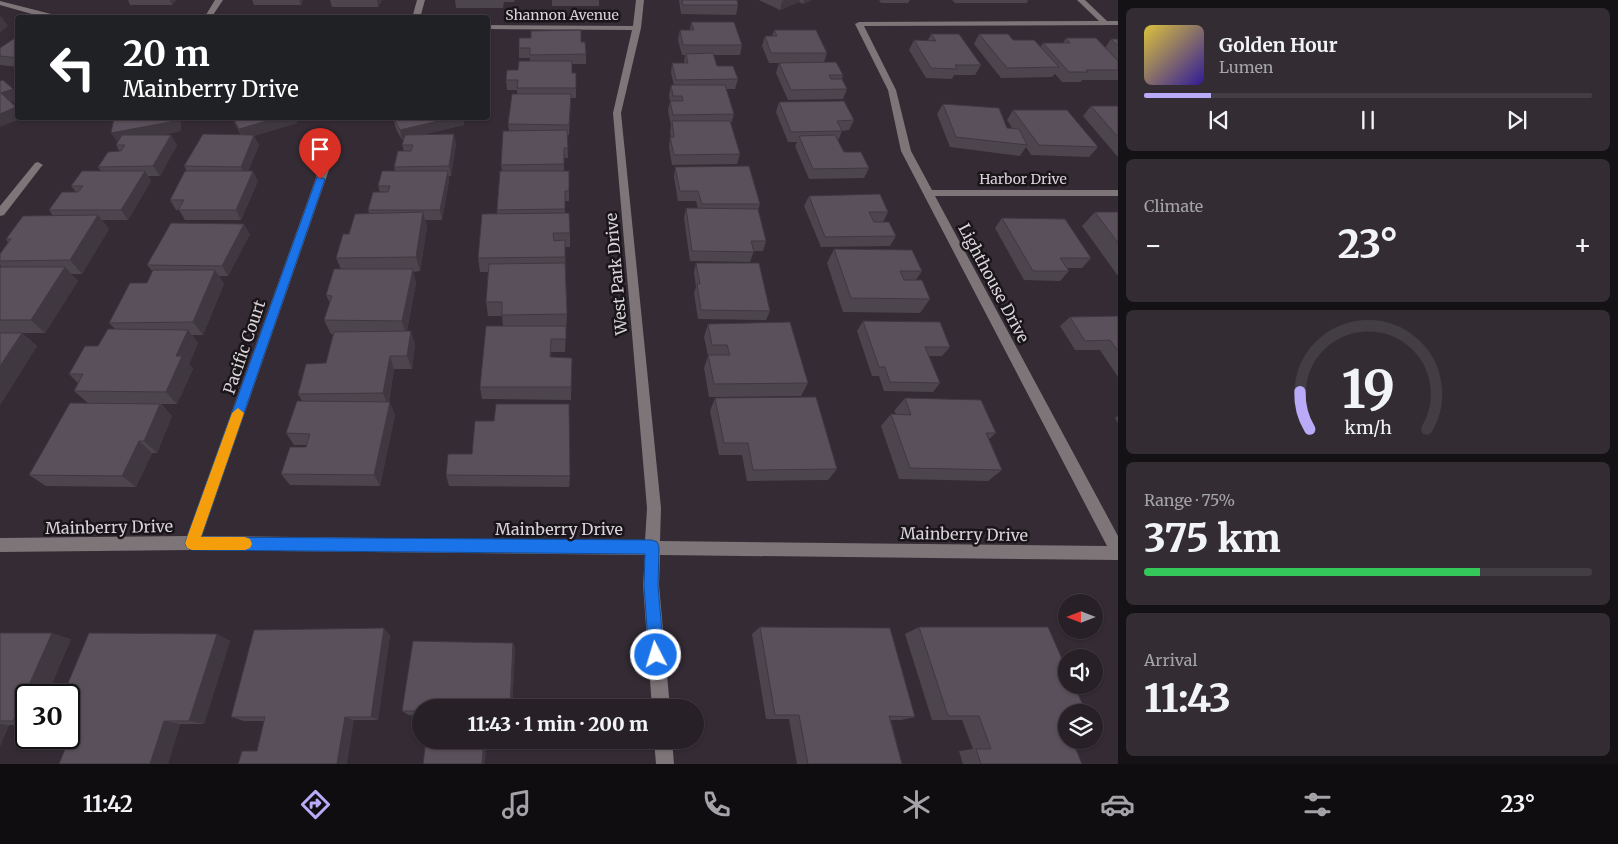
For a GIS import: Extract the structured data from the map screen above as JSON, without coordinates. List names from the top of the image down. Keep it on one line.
{"streets":{"street":["Shannon Avenue","Harbor Drive","West Park Drive","Lighthouse Drive","Pacific Court","Mainberry Drive"]},"crossings":[["Shannon Avenue","West Park Drive"],["Harbor Drive","Lighthouse Drive"],["West Park Drive","Mainberry Drive"],["Lighthouse Drive","Mainberry Drive"],["Pacific Court","Mainberry Drive"]],"north":"left","page":{"turn":["20 m","Mainberry Drive"],"song":["Golden Hour","Lumen"],"tile":["Climate",["Range · 75%","375 km"],["Arrival","11:43"]],"heat":["−","23°","+"],"limit":"30","trip":"11:43 · 1 min · 200 m","tabs":["11:42","23°"],"gauge":["19","km/h"]}}
